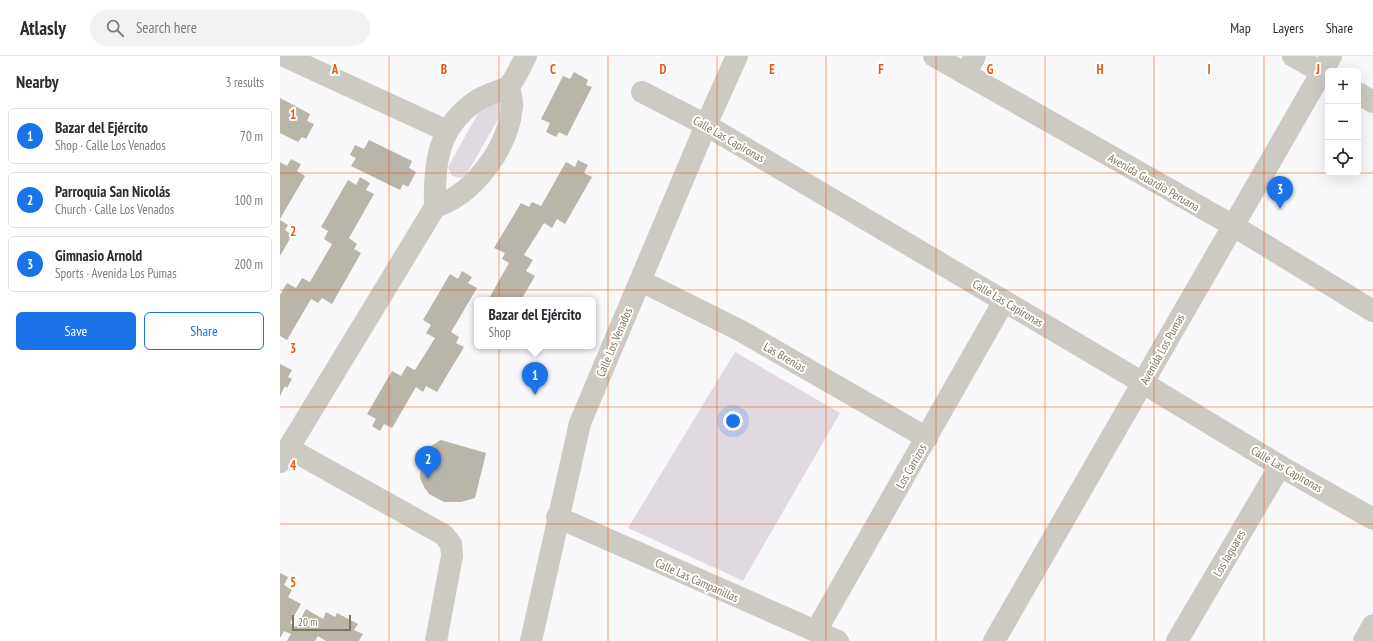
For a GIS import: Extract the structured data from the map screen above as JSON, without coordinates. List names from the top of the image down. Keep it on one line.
{"streets":{"street":["Calle Las Capironas","Avenida Guardia Peruana","Calle Los Venados","Avenida Los Pumas","Las Brenias","Los Carrizos","Los Jaguares","Calle Las Campanillas"]},"crossings":[["Calle Las Capironas","Calle Los Venados"],["Calle Las Capironas","Avenida Los Pumas"],["Calle Las Capironas","Los Carrizos"],["Calle Las Capironas","Los Jaguares"],["Avenida Guardia Peruana","Avenida Los Pumas"],["Calle Los Venados","Las Brenias"],["Calle Los Venados","Calle Las Campanillas"],["Las Brenias","Los Carrizos"],["Los Carrizos","Calle Las Campanillas"]],"scale_bar":"20 m","page":{"header":"Atlasly","search":"Search here","nav":["Map","Layers","Share"],"heading":["Nearby","3 results"],"map_buttons":["+","−"],"list":[{"mark":"1","name":"Bazar del Ejército","note":"Shop · Calle Los Venados","value":"70 m"},{"mark":"2","name":"Parroquia San Nicolás","note":"Church · Calle Los Venados","value":"100 m"},{"mark":"3","name":"Gimnasio Arnold","note":"Sports · Avenida Los Pumas","value":"200 m"}],"pins":["3","1","2"],"popup":["Bazar del Ejército","Shop"],"buttons":["Save","Share"],"scale":"20 m"},"grid":{"columns":["A","B","C","D","E","F","G","H","I","J"],"rows":["1","2","3","4","5"]}}
